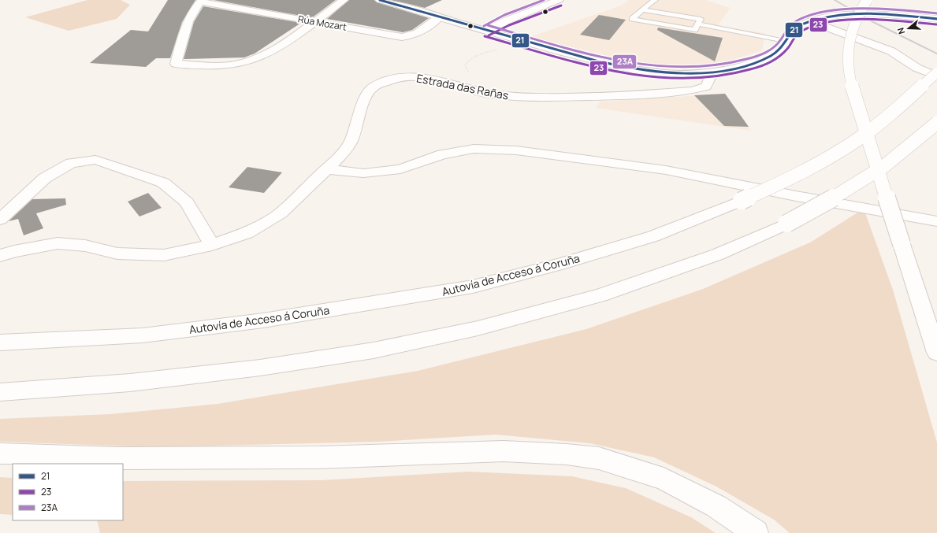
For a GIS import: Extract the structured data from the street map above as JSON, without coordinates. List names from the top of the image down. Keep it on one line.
{"streets":{"main road":["Rúa Mozart","Estrada das Rañas","Autovía de Acceso á Coruña"]},"lines":["transit line 21","transit line 23A","transit line 23"],"legend":["21","23","23A"],"north":"left"}
